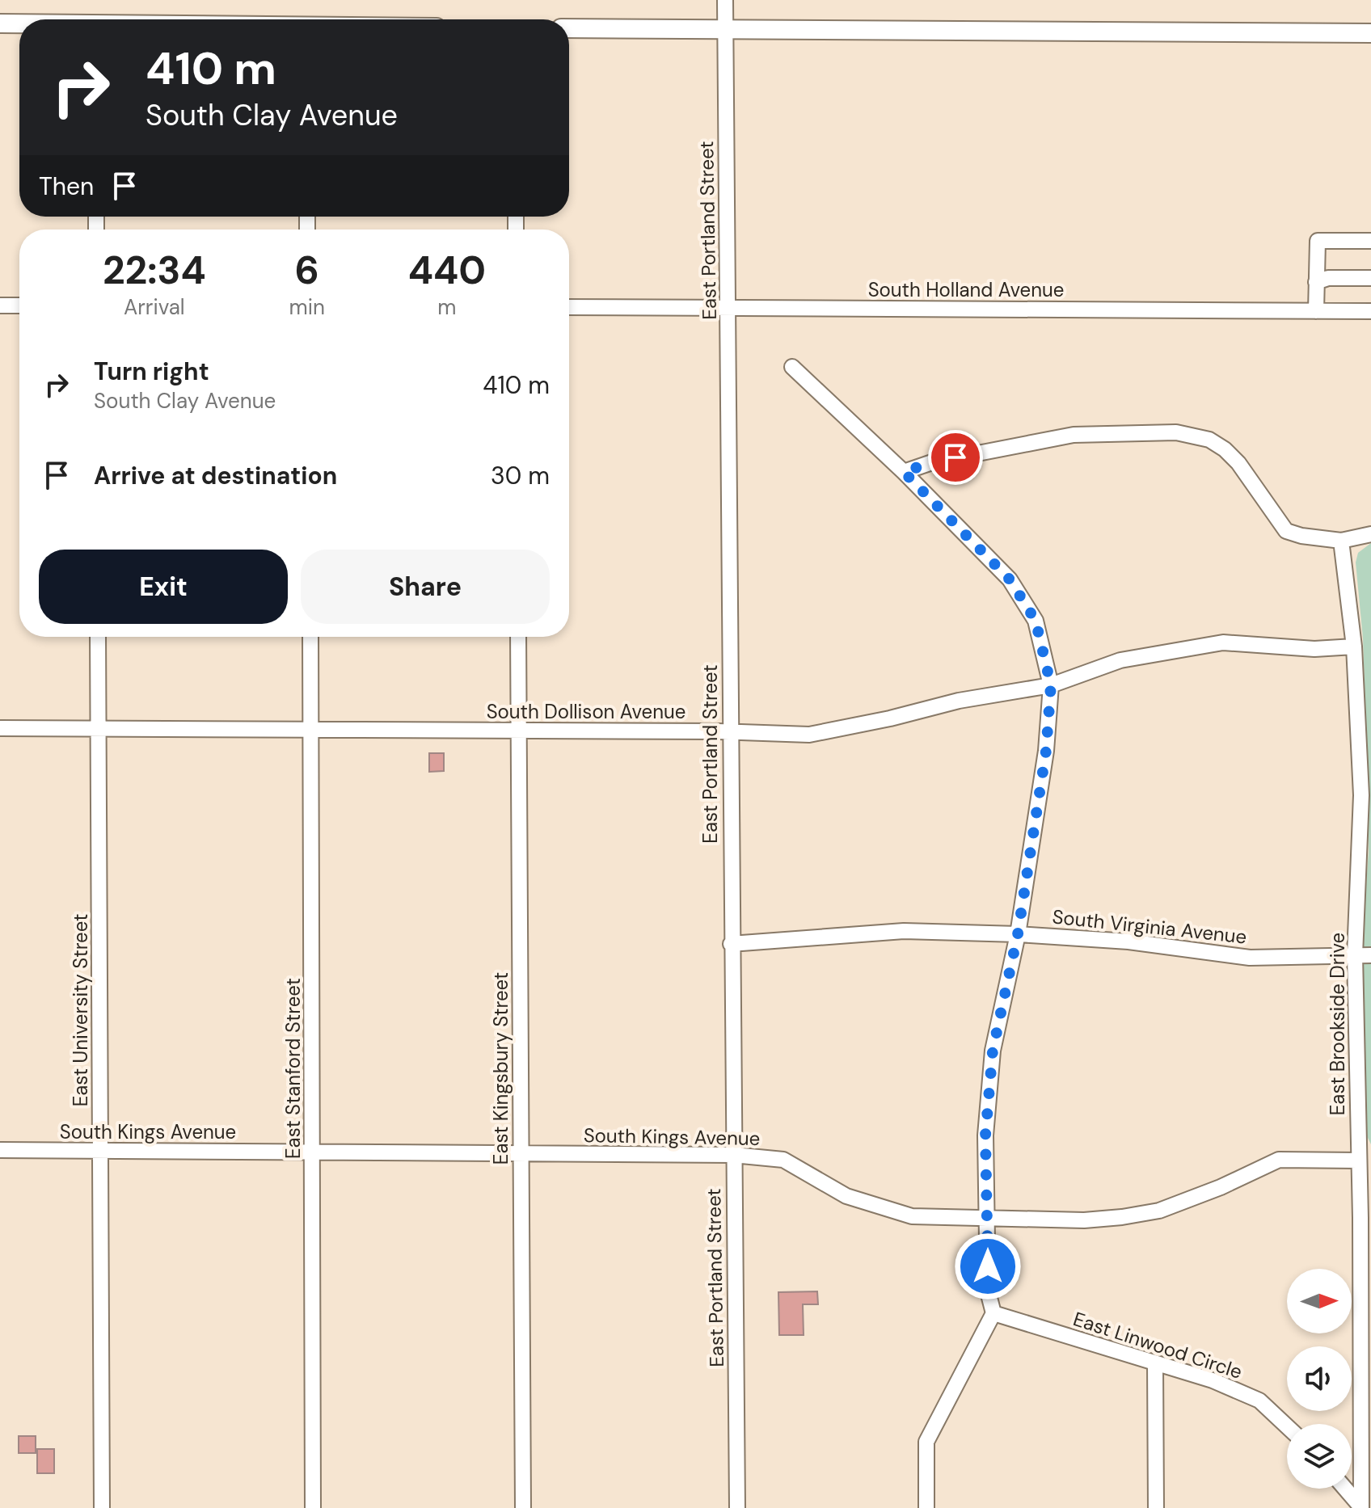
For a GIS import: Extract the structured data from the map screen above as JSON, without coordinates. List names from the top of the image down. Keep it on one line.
{"streets":{"street":["East Portland Street","South Holland Avenue","South Dollison Avenue","South Virginia Avenue","East University Street","East Brookside Drive","East Stanford Street","East Kingsbury Street","South Kings Avenue","East Linwood Circle"]},"crossings":[["East Portland Street","South Holland Avenue"],["East Portland Street","South Dollison Avenue"],["East Portland Street","South Virginia Avenue"],["East Portland Street","South Kings Avenue"],["South Dollison Avenue","East University Street"],["South Dollison Avenue","East Brookside Drive"],["South Dollison Avenue","East Stanford Street"],["South Dollison Avenue","East Kingsbury Street"],["South Virginia Avenue","East Brookside Drive"],["East University Street","South Kings Avenue"],["East Brookside Drive","South Kings Avenue"],["East Stanford Street","South Kings Avenue"],["East Kingsbury Street","South Kings Avenue"]],"north":"right","page":{"turn":["410 m","South Clay Avenue"],"then":"Then","eta":["22:34","Arrival","6","min","440","m"],"list":[{"name":"Turn right","note":"South Clay Avenue","value":"410 m"},{"name":"Arrive at destination","value":"30 m"}],"buttons":["Exit","Share"]}}
